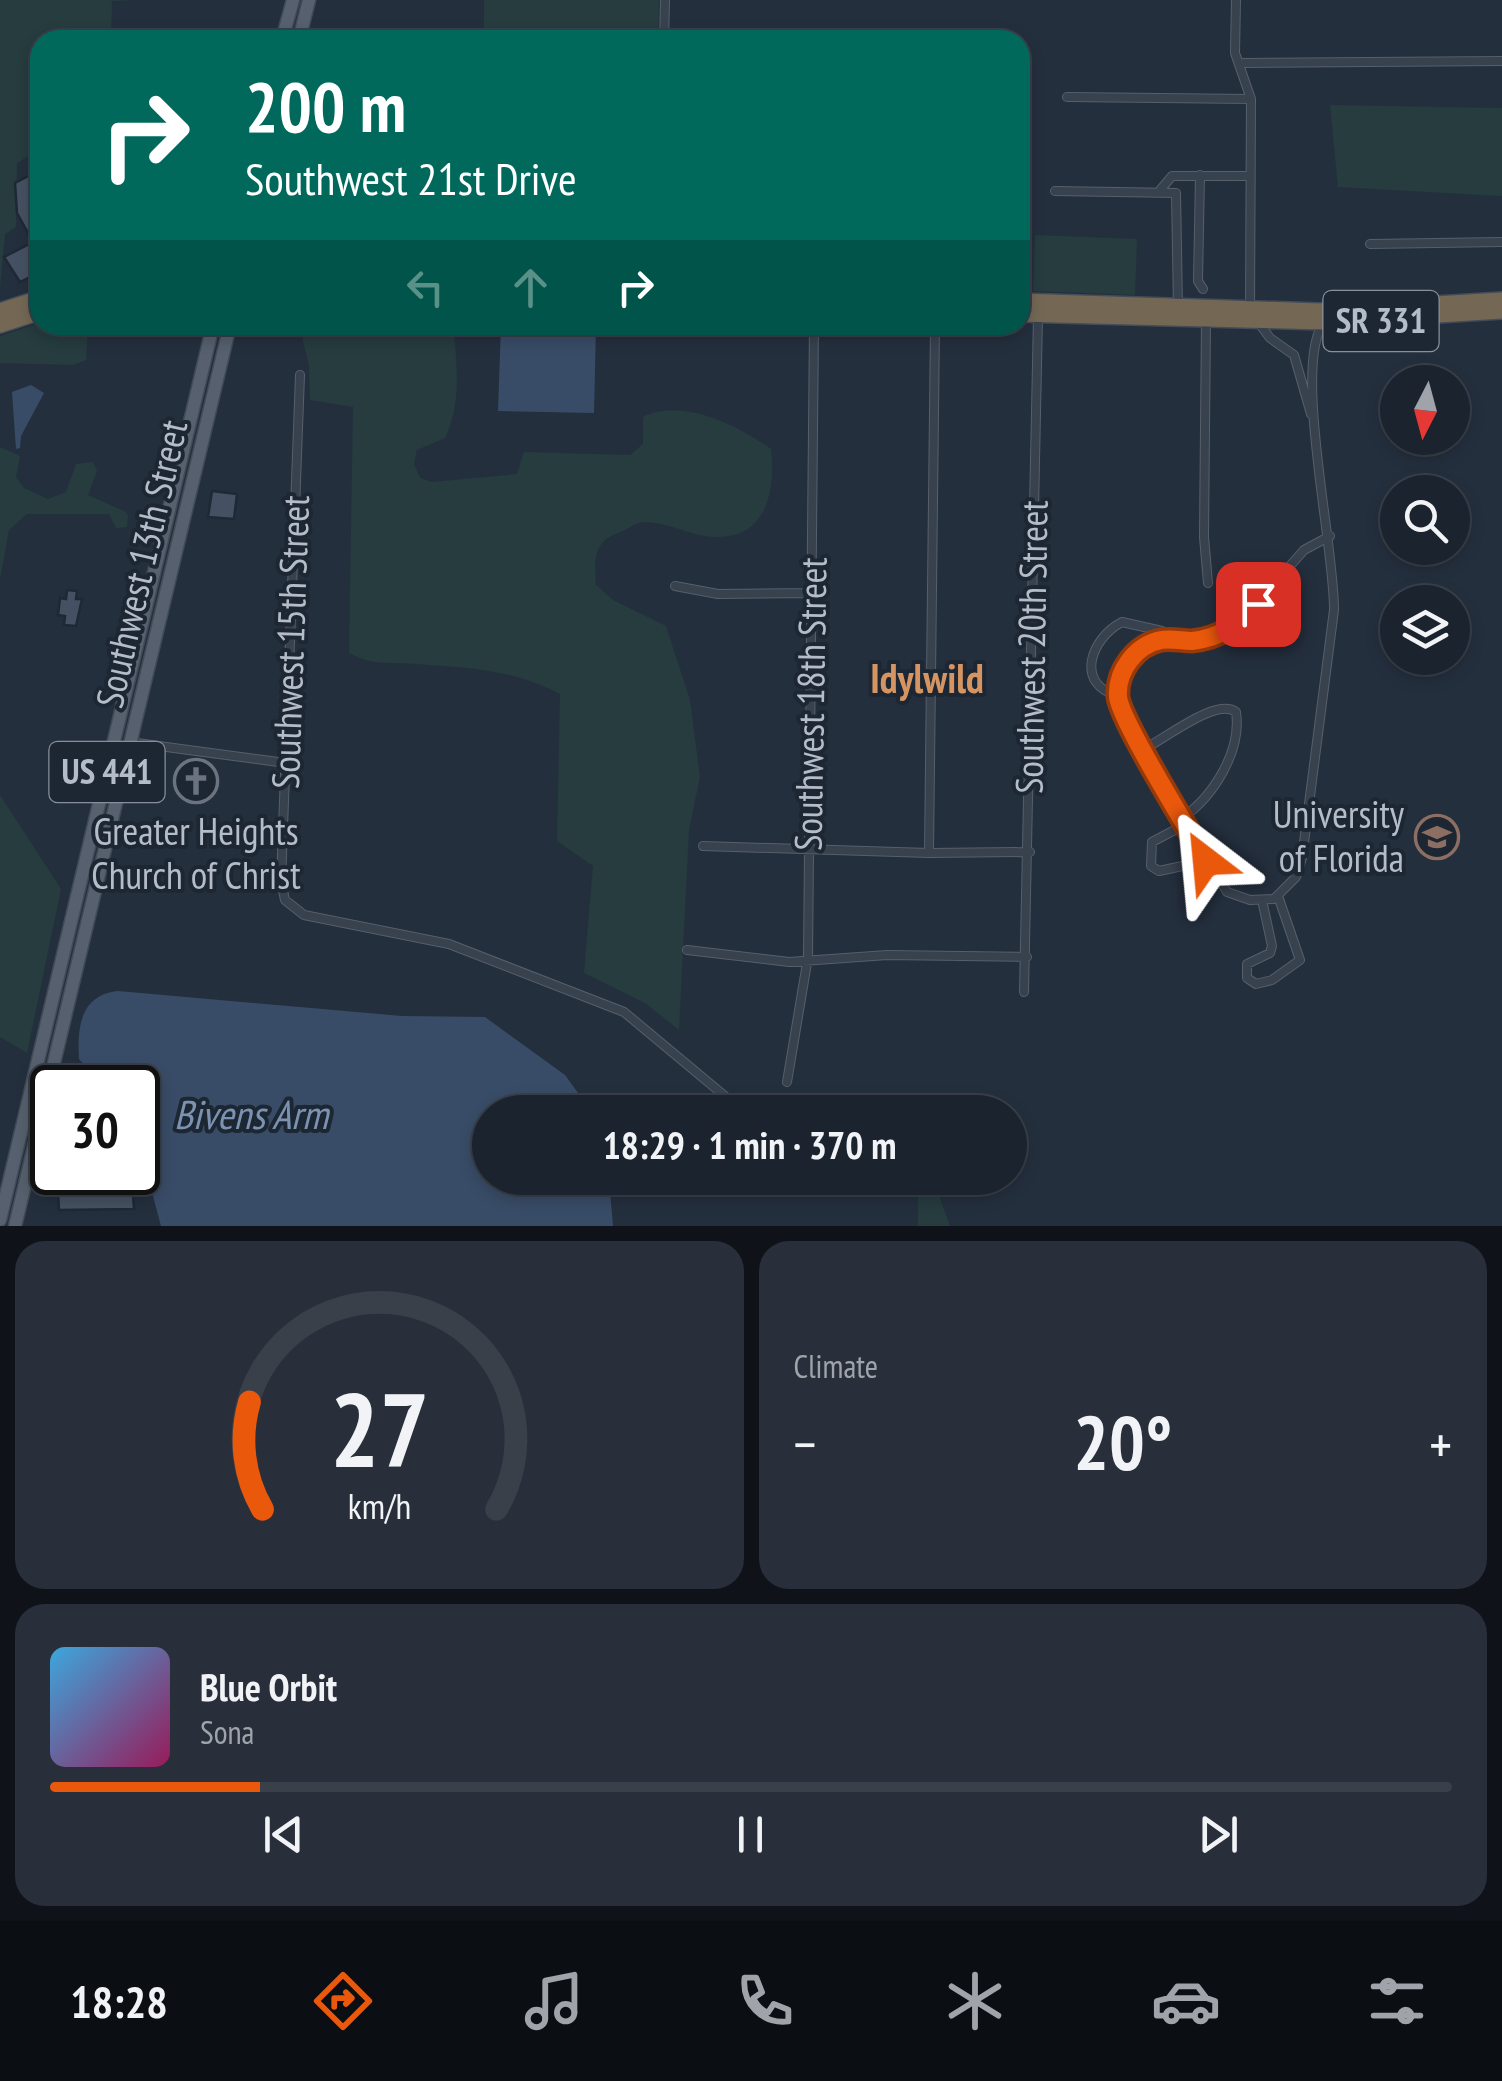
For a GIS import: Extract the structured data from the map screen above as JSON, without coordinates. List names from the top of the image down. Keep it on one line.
{"streets":{"highway":["SR 331"],"main road":["Southwest 13th Street","US 441"],"street":["Southwest 15th Street","Southwest 20th Street","Southwest 18th Street"]},"crossings":[["SR 331","Southwest 20th Street"]],"districts":["Idylwild"],"water":["Bivens Arm"],"places":{"church":["Greater Heights Church of Christ"],"school or university":["University of Florida"]},"north":"bottom","page":{"turn":["200 m","Southwest 21st Drive"],"limit":"30","trip":"18:29 · 1 min · 370 m","tile":"Climate","heat":["−","20°","+"],"song":["Blue Orbit","Sona"],"tabs":"18:28","gauge":["27","km/h"]}}
